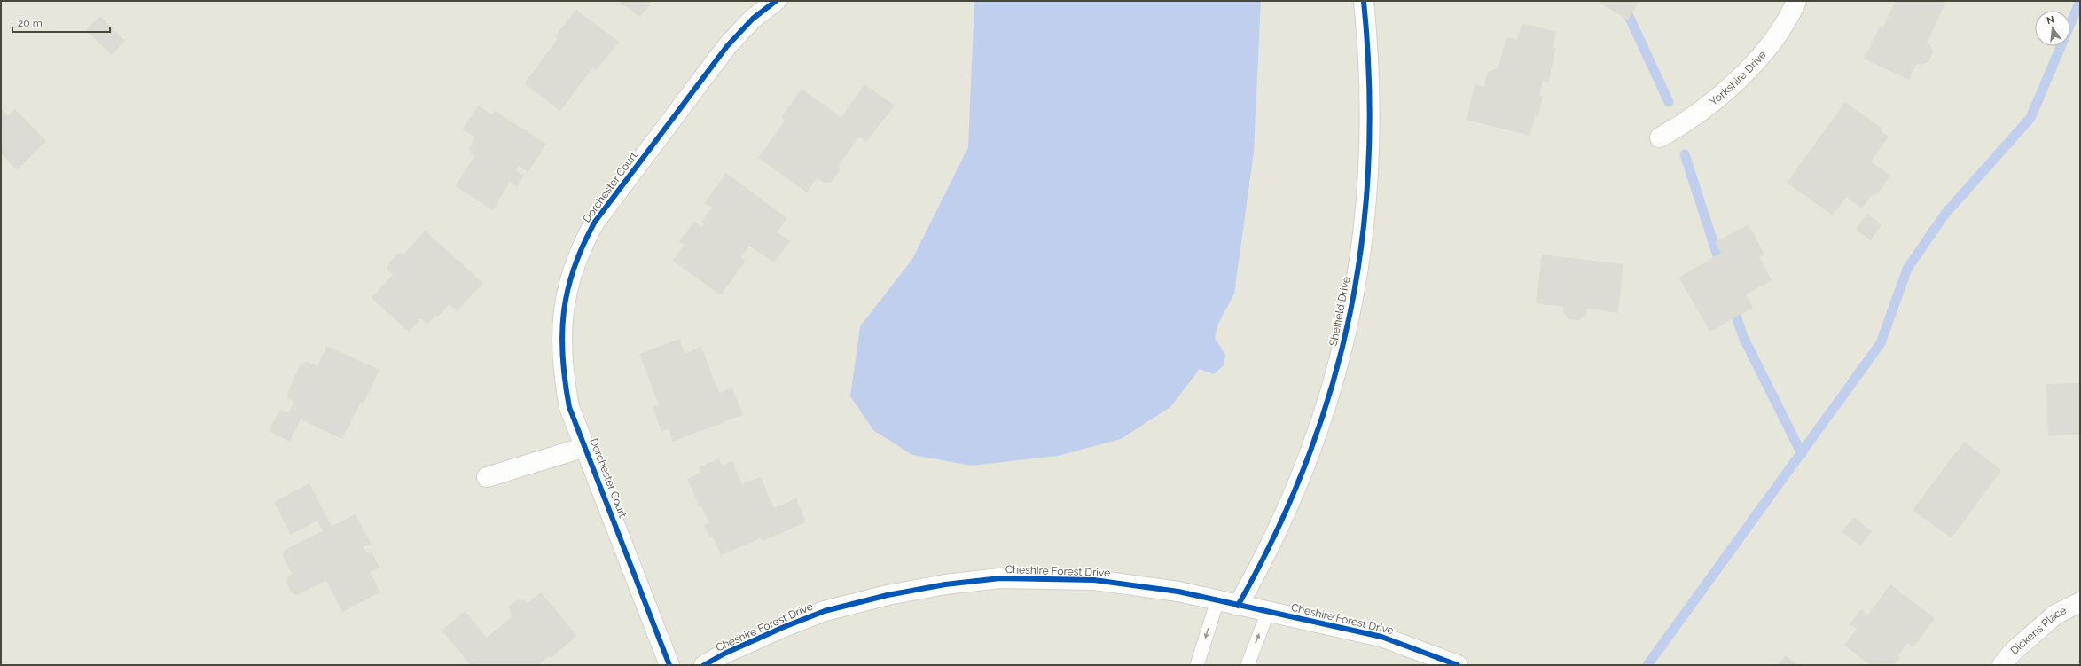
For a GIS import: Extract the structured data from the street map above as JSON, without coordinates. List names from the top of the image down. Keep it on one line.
{"streets":{"street":["Yorkshire Drive","Dorchester Court","Sheffield Drive","Cheshire Forest Drive","Dickens Place"]},"crossings":[["Sheffield Drive","Cheshire Forest Drive"]],"scale_bar":"20 m","north":"top"}
